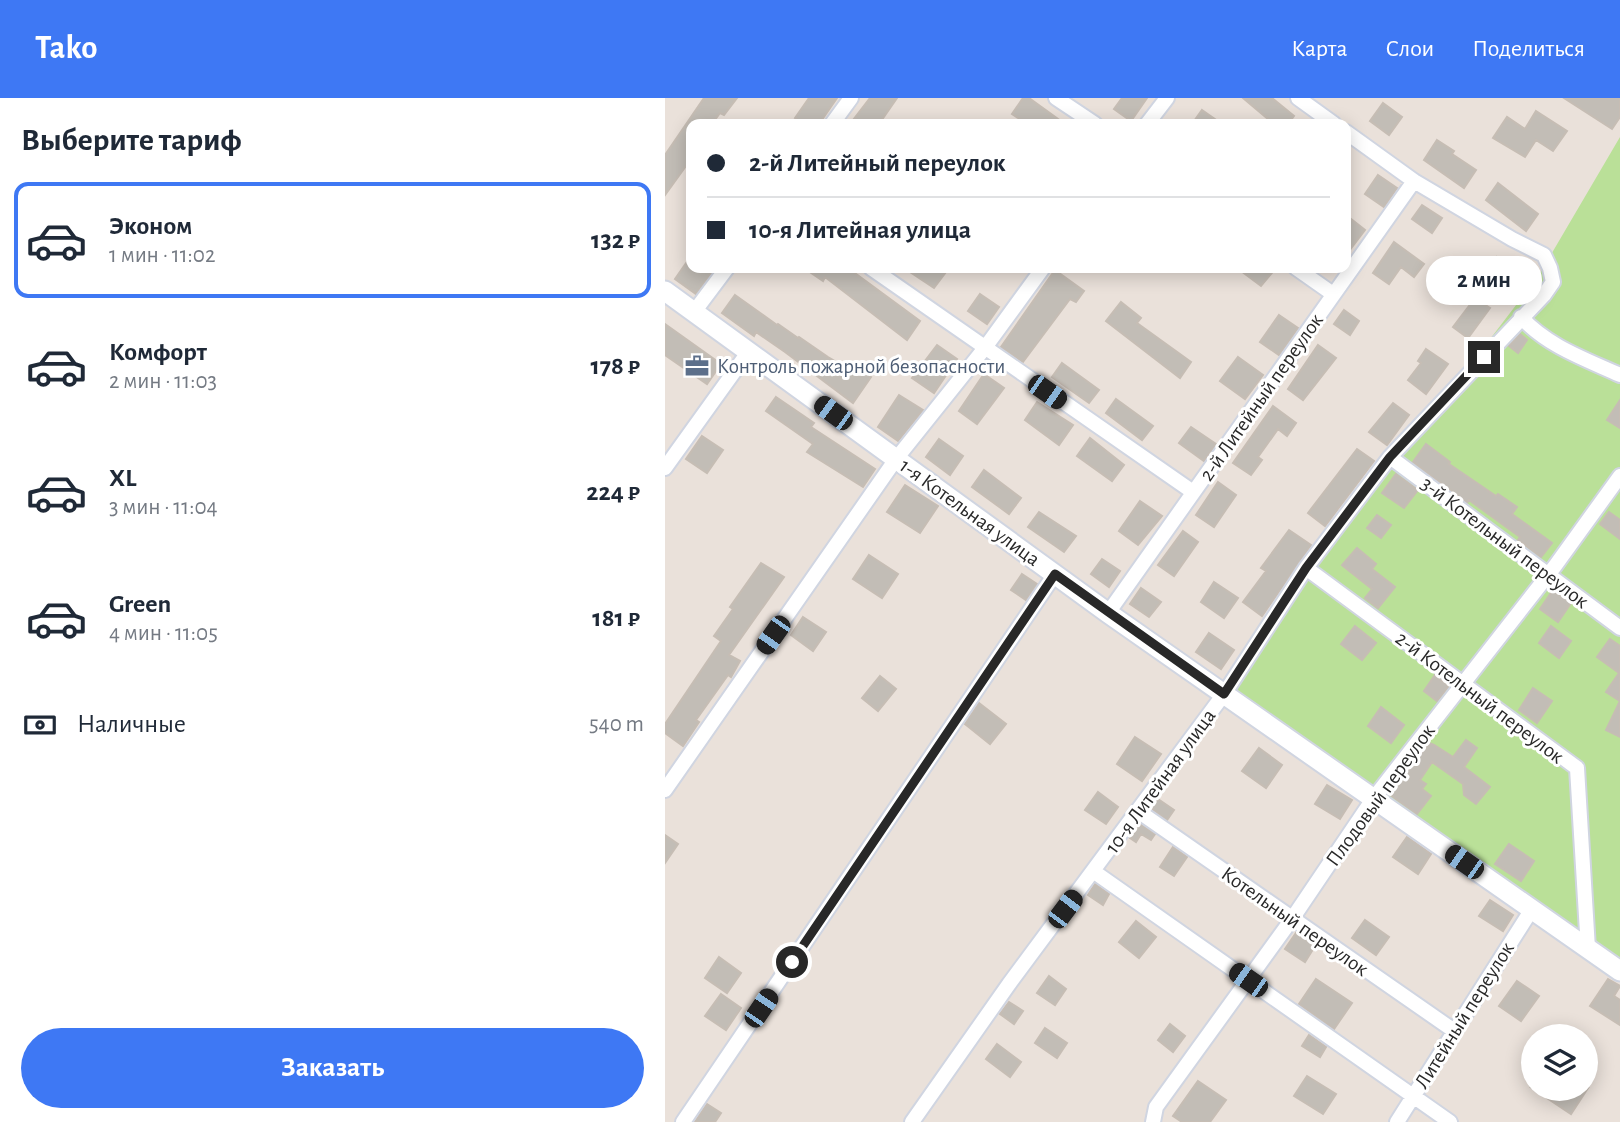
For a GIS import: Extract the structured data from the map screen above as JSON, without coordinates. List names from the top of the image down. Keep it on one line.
{"streets":{"street":["2-й Литейный переулок","1-я Котельная улица","3-й Котельный переулок","2-й Котельный переулок","10-я Литейная улица","Плодовый переулок","Котельный переулок","Литейный переулок"]},"crossings":[["2-й Литейный переулок","1-я Котельная улица"],["2-й Литейный переулок","10-я Литейная улица"],["1-я Котельная улица","2-й Котельный переулок"],["1-я Котельная улица","10-я Литейная улица"],["1-я Котельная улица","Плодовый переулок"],["1-я Котельная улица","Литейный переулок"],["3-й Котельный переулок","10-я Литейная улица"],["3-й Котельный переулок","Плодовый переулок"],["2-й Котельный переулок","10-я Литейная улица"],["2-й Котельный переулок","Плодовый переулок"],["10-я Литейная улица","Котельный переулок"],["Плодовый переулок","Котельный переулок"],["Котельный переулок","Литейный переулок"]],"places":{"office":["Контроль пожарной безопасности"]},"page":{"header":"Tako","nav":["Карта","Слои","Поделиться"],"heading":"Выберите тариф","banner":["2-й Литейный переулок","10-я Литейная улица"],"list":[{"name":"Эконом","note":"1 мин · 11:02","value":"132 ₽"},{"name":"Комфорт","note":"2 мин · 11:03","value":"178 ₽"},{"name":"XL","note":"3 мин · 11:04","value":"224 ₽"},{"name":"Green","note":"4 мин · 11:05","value":"181 ₽"}],"bubble":"2 мин","pay":["Наличные","540 m"],"buttons":"Заказать"}}
